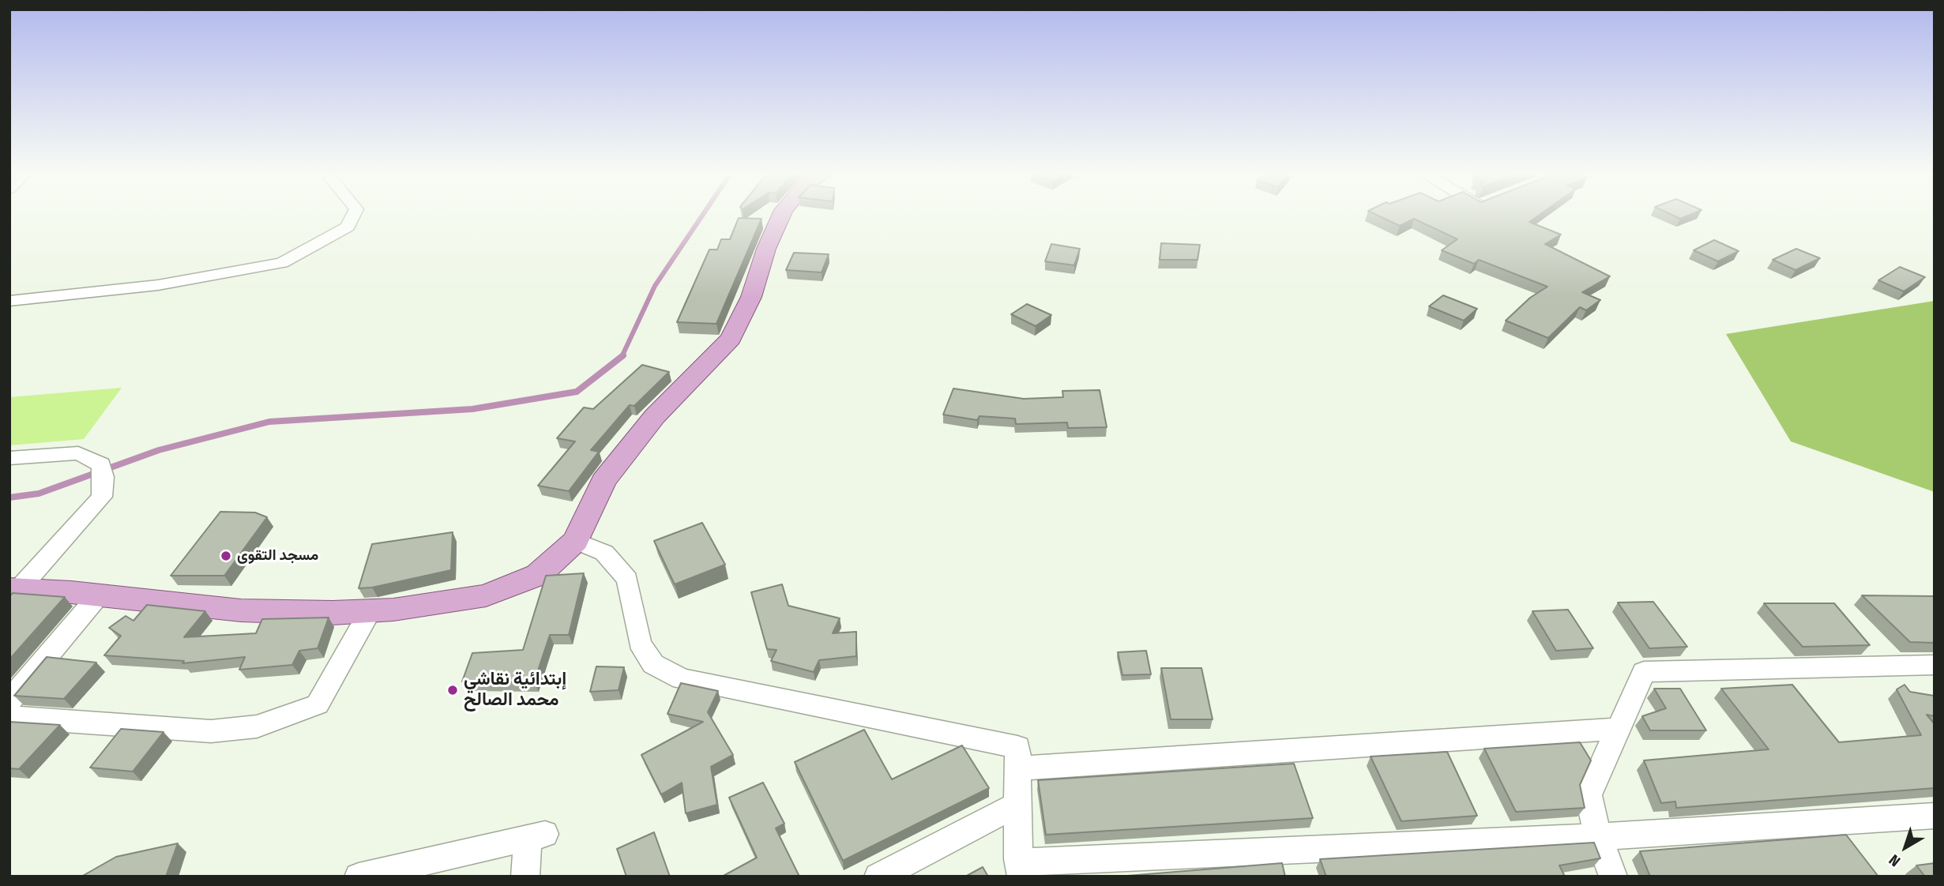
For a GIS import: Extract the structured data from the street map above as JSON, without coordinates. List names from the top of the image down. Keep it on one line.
{"places":["مسجد التقوى","إبتدائية نقاشي محمد الصالح"],"north":"bottom left"}
